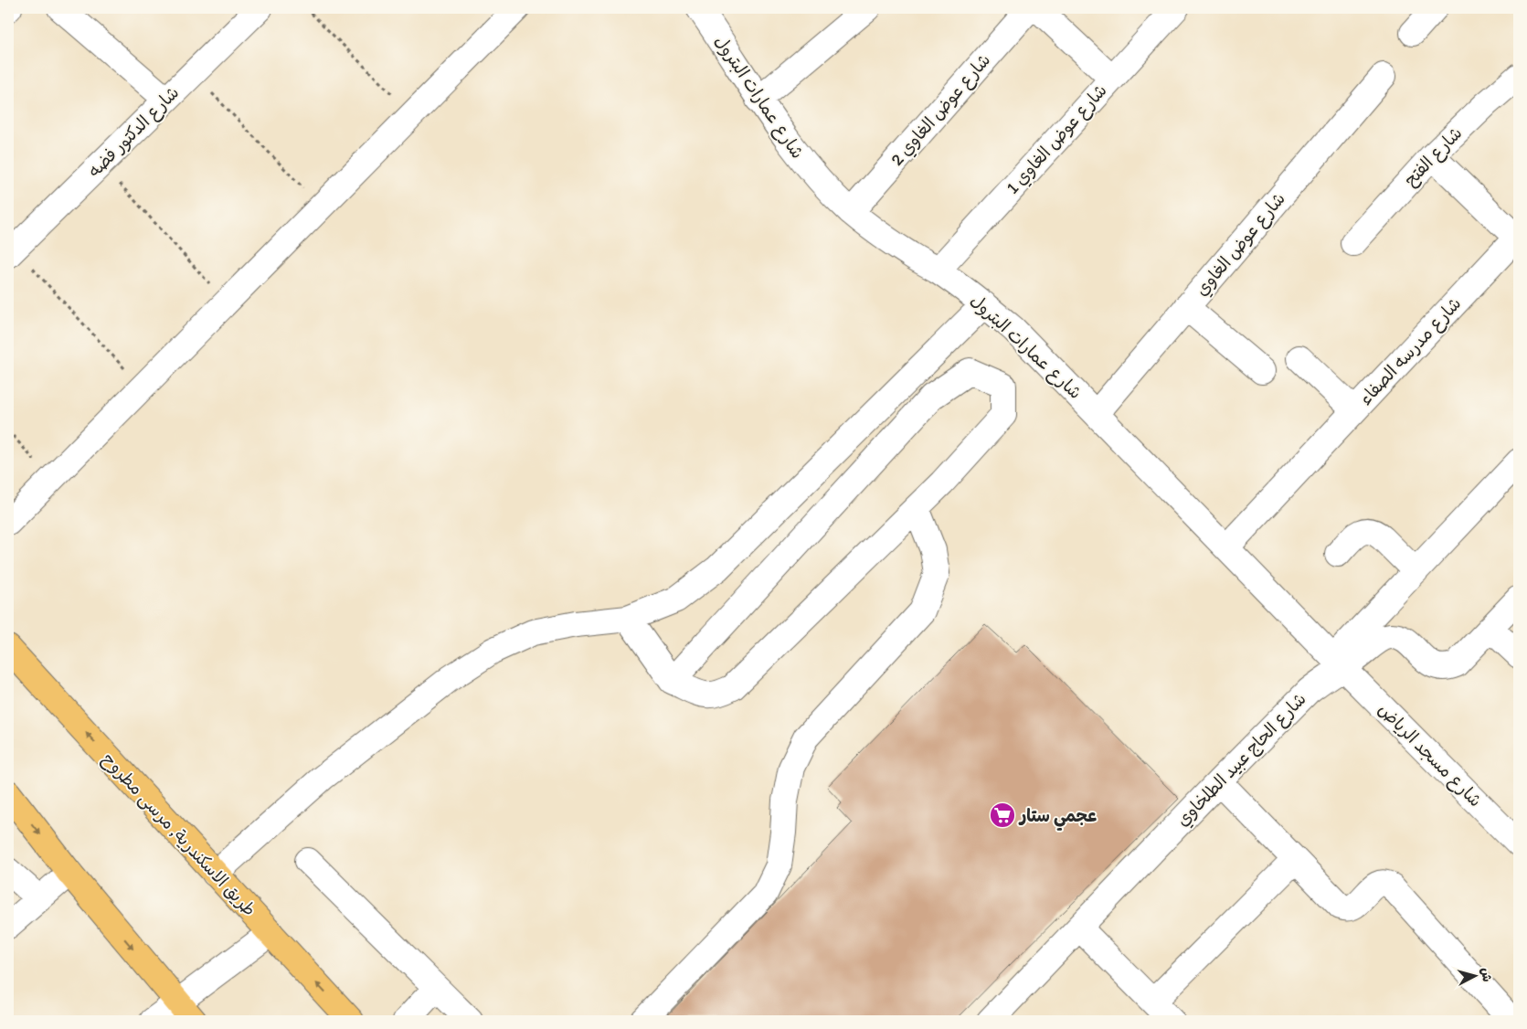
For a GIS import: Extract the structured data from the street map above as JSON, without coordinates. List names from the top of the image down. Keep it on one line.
{"streets":{"main road":["طريق الاسكندرية, مرسى مطروح"],"street":["شارع عمارات البترول","شارع عوض الغاوي 2","شارع الدكتور فضه","شارع عوض الغاوي 1","شارع الفتح","شارع عوض الغاوي","شارع مدرسه الصفاء","شارع مسجد الرياض","شارع الحاج عبيد الطلخاوي"]},"crossings":[["شارع عمارات البترول","شارع عوض الغاوي 2"],["شارع عمارات البترول","شارع عوض الغاوي 1"],["شارع عمارات البترول","شارع عوض الغاوي"],["شارع عمارات البترول","شارع مدرسه الصفاء"],["شارع عمارات البترول","شارع مسجد الرياض"],["شارع عمارات البترول","شارع الحاج عبيد الطلخاوي"],["شارع الفتح","شارع مدرسه الصفاء"],["شارع مسجد الرياض","شارع الحاج عبيد الطلخاوي"]],"places":{"supermarket":["عجمي ستار"]},"north":"right"}
